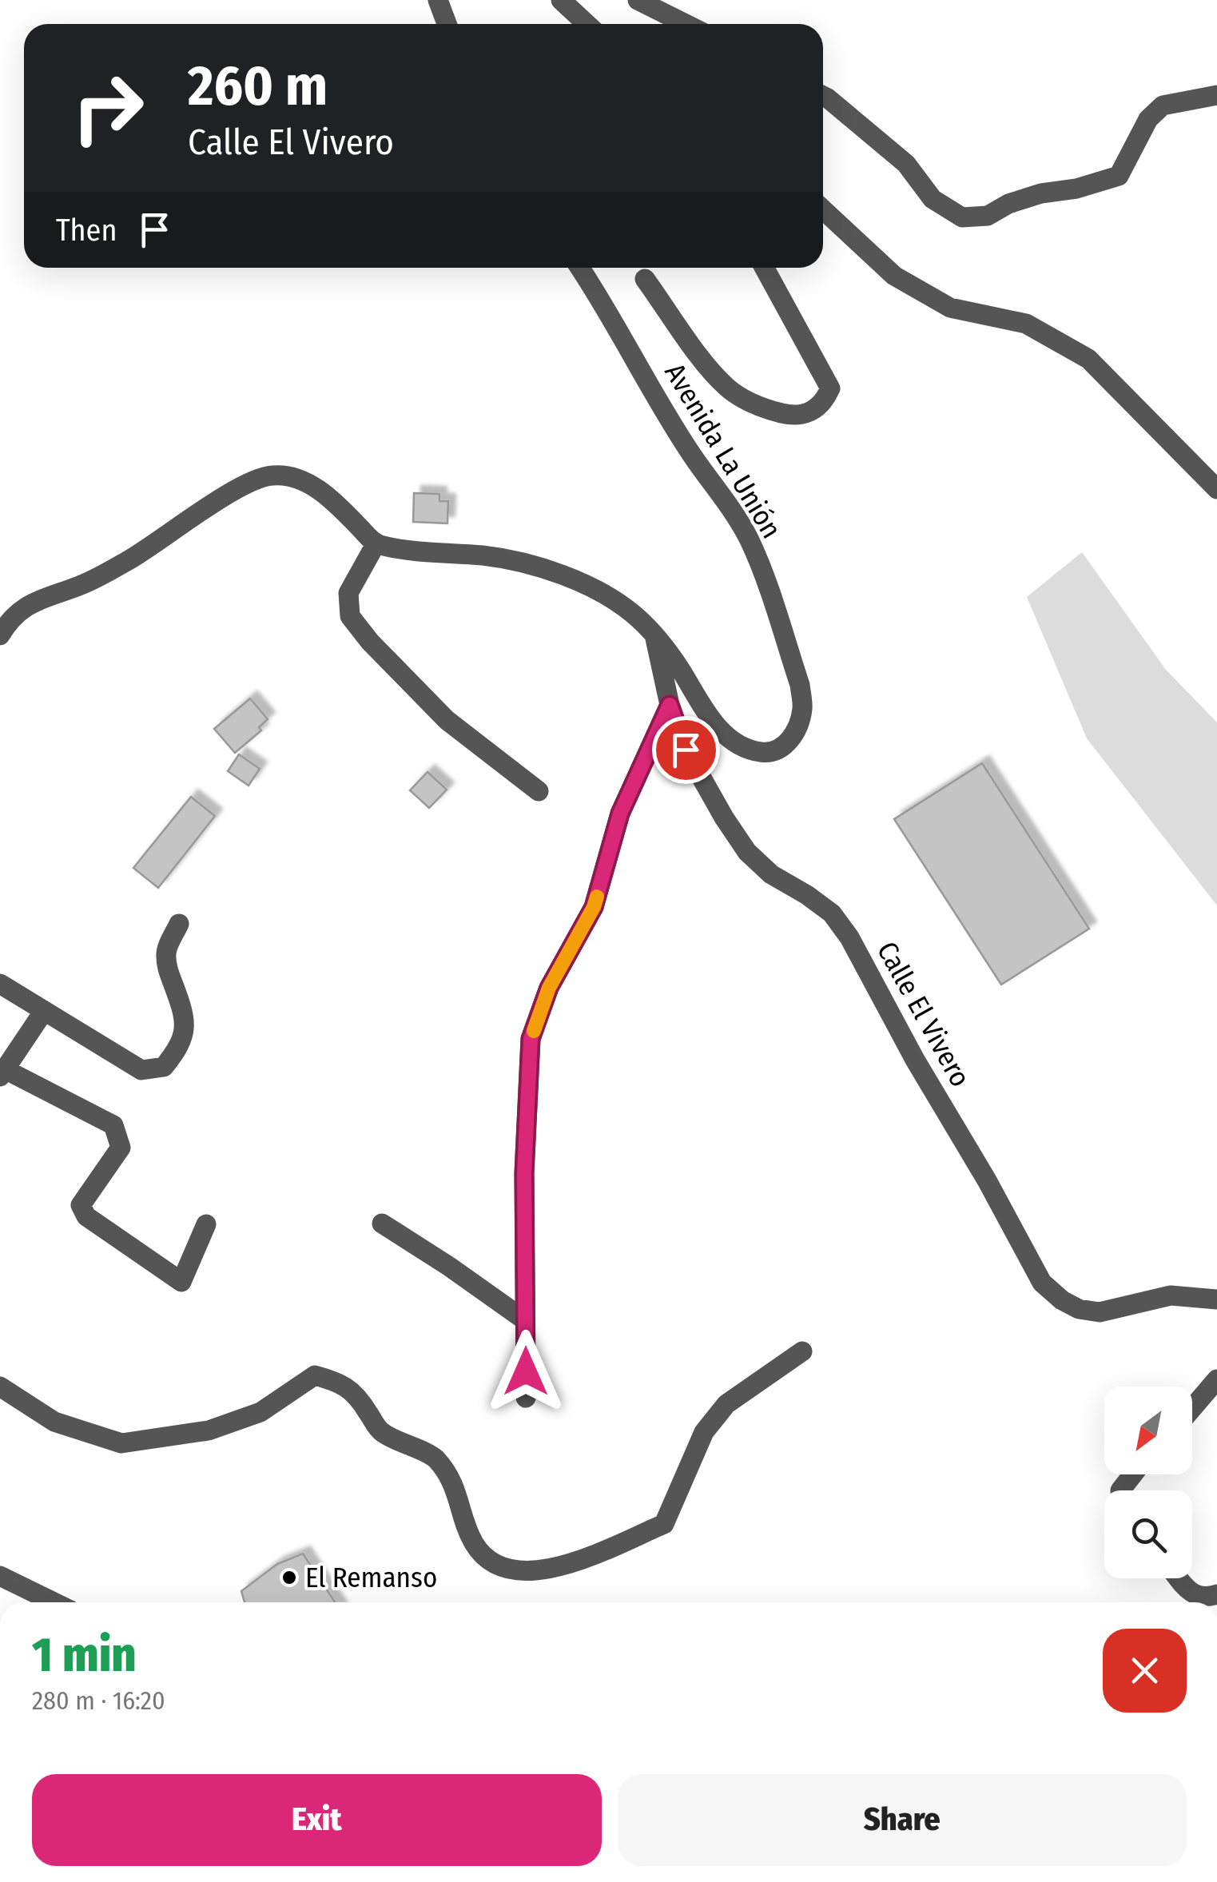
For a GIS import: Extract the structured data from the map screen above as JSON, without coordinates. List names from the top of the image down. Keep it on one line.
{"streets":{"street":["Avenida La Unión","Calle El Vivero"]},"crossings":[["Avenida La Unión","Calle El Vivero"]],"places":["El Remanso"],"north":"bottom left","page":{"turn":["260 m","Calle El Vivero"],"then":"Then","heading":["1 min","280 m · 16:20"],"buttons":["Exit","Share"]}}
